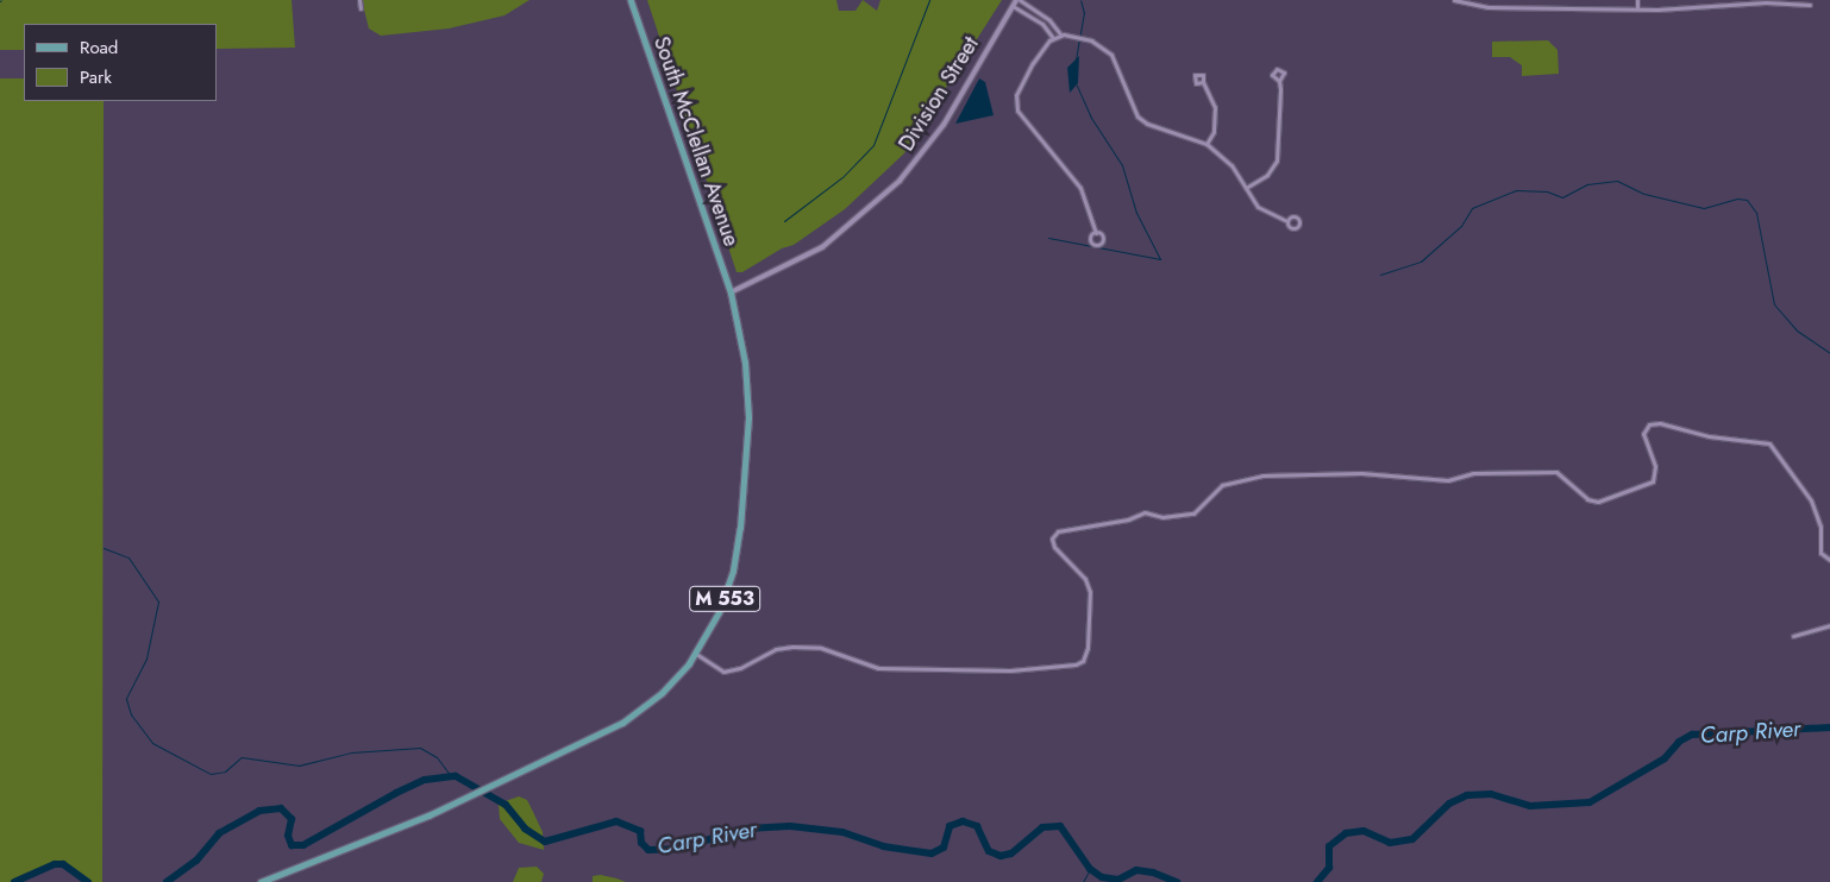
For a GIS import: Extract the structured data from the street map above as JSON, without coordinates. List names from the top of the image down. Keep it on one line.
{"streets":{"main road":["South McClellan Avenue","M 553"],"street":["Division Street"]},"crossings":[["Division Street","South McClellan Avenue"],["Division Street","M 553"],["South McClellan Avenue","M 553"]],"water":["Carp River"],"legend":["Road","Park"]}
